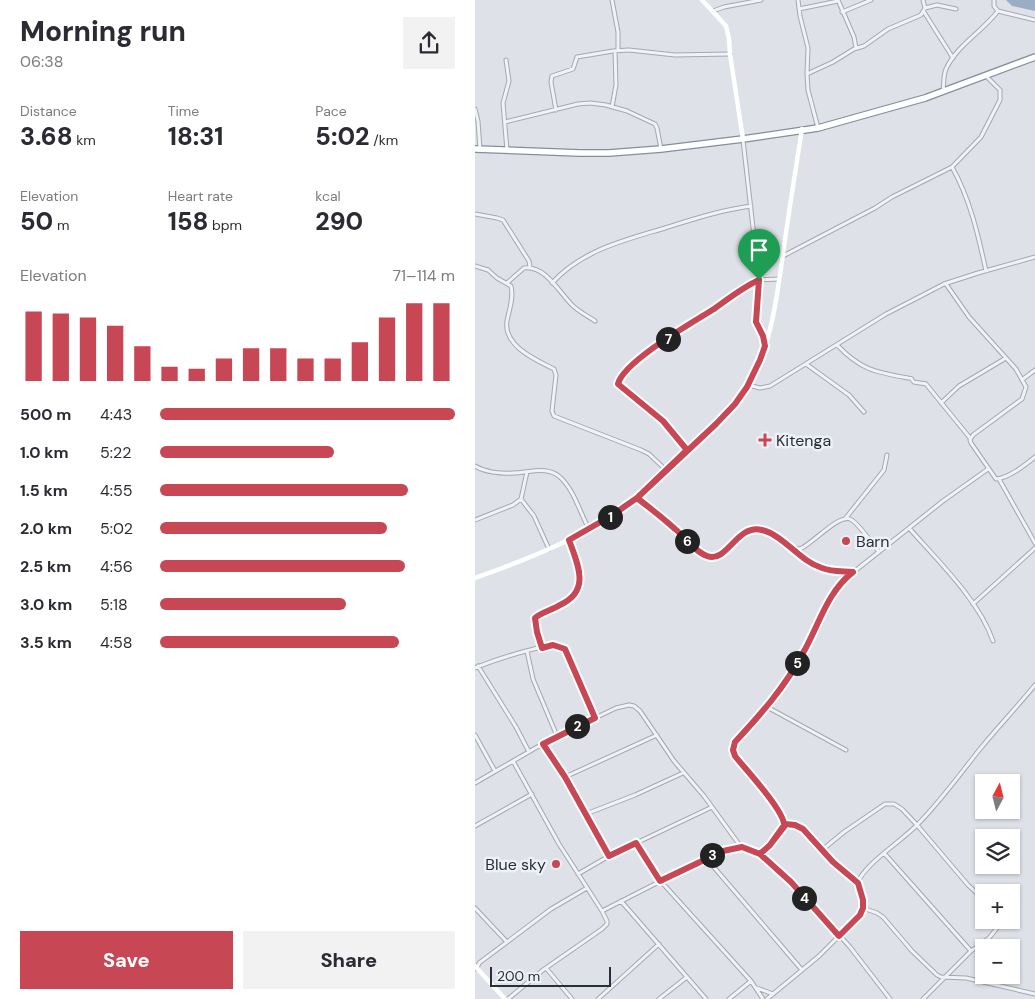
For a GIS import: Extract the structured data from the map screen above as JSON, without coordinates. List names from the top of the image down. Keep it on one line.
{"places":{"health":["Kitenga"],"other":["Barn","Blue sky"]},"scale_bar":"200 m","north":"top","page":{"heading":["Morning run","06:38"],"stats":[["Distance","3.68 km"],["Time","18:31"],["Pace","5:02 /km"],["Elevation","50 m"],["Heart rate","158 bpm"],["kcal","290"]],"chart":["Elevation","71–114 m"],"pins":["7","1","6","5","2","3","4"],"list":[{"name":"500 m","note":"4:43"},{"name":"1.0 km","note":"5:22"},{"name":"1.5 km","note":"4:55"},{"name":"2.0 km","note":"5:02"},{"name":"2.5 km","note":"4:56"},{"name":"3.0 km","note":"5:18"},{"name":"3.5 km","note":"4:58"}],"map_buttons":["+","−"],"buttons":["Save","Share"],"scale":"200 m"}}
